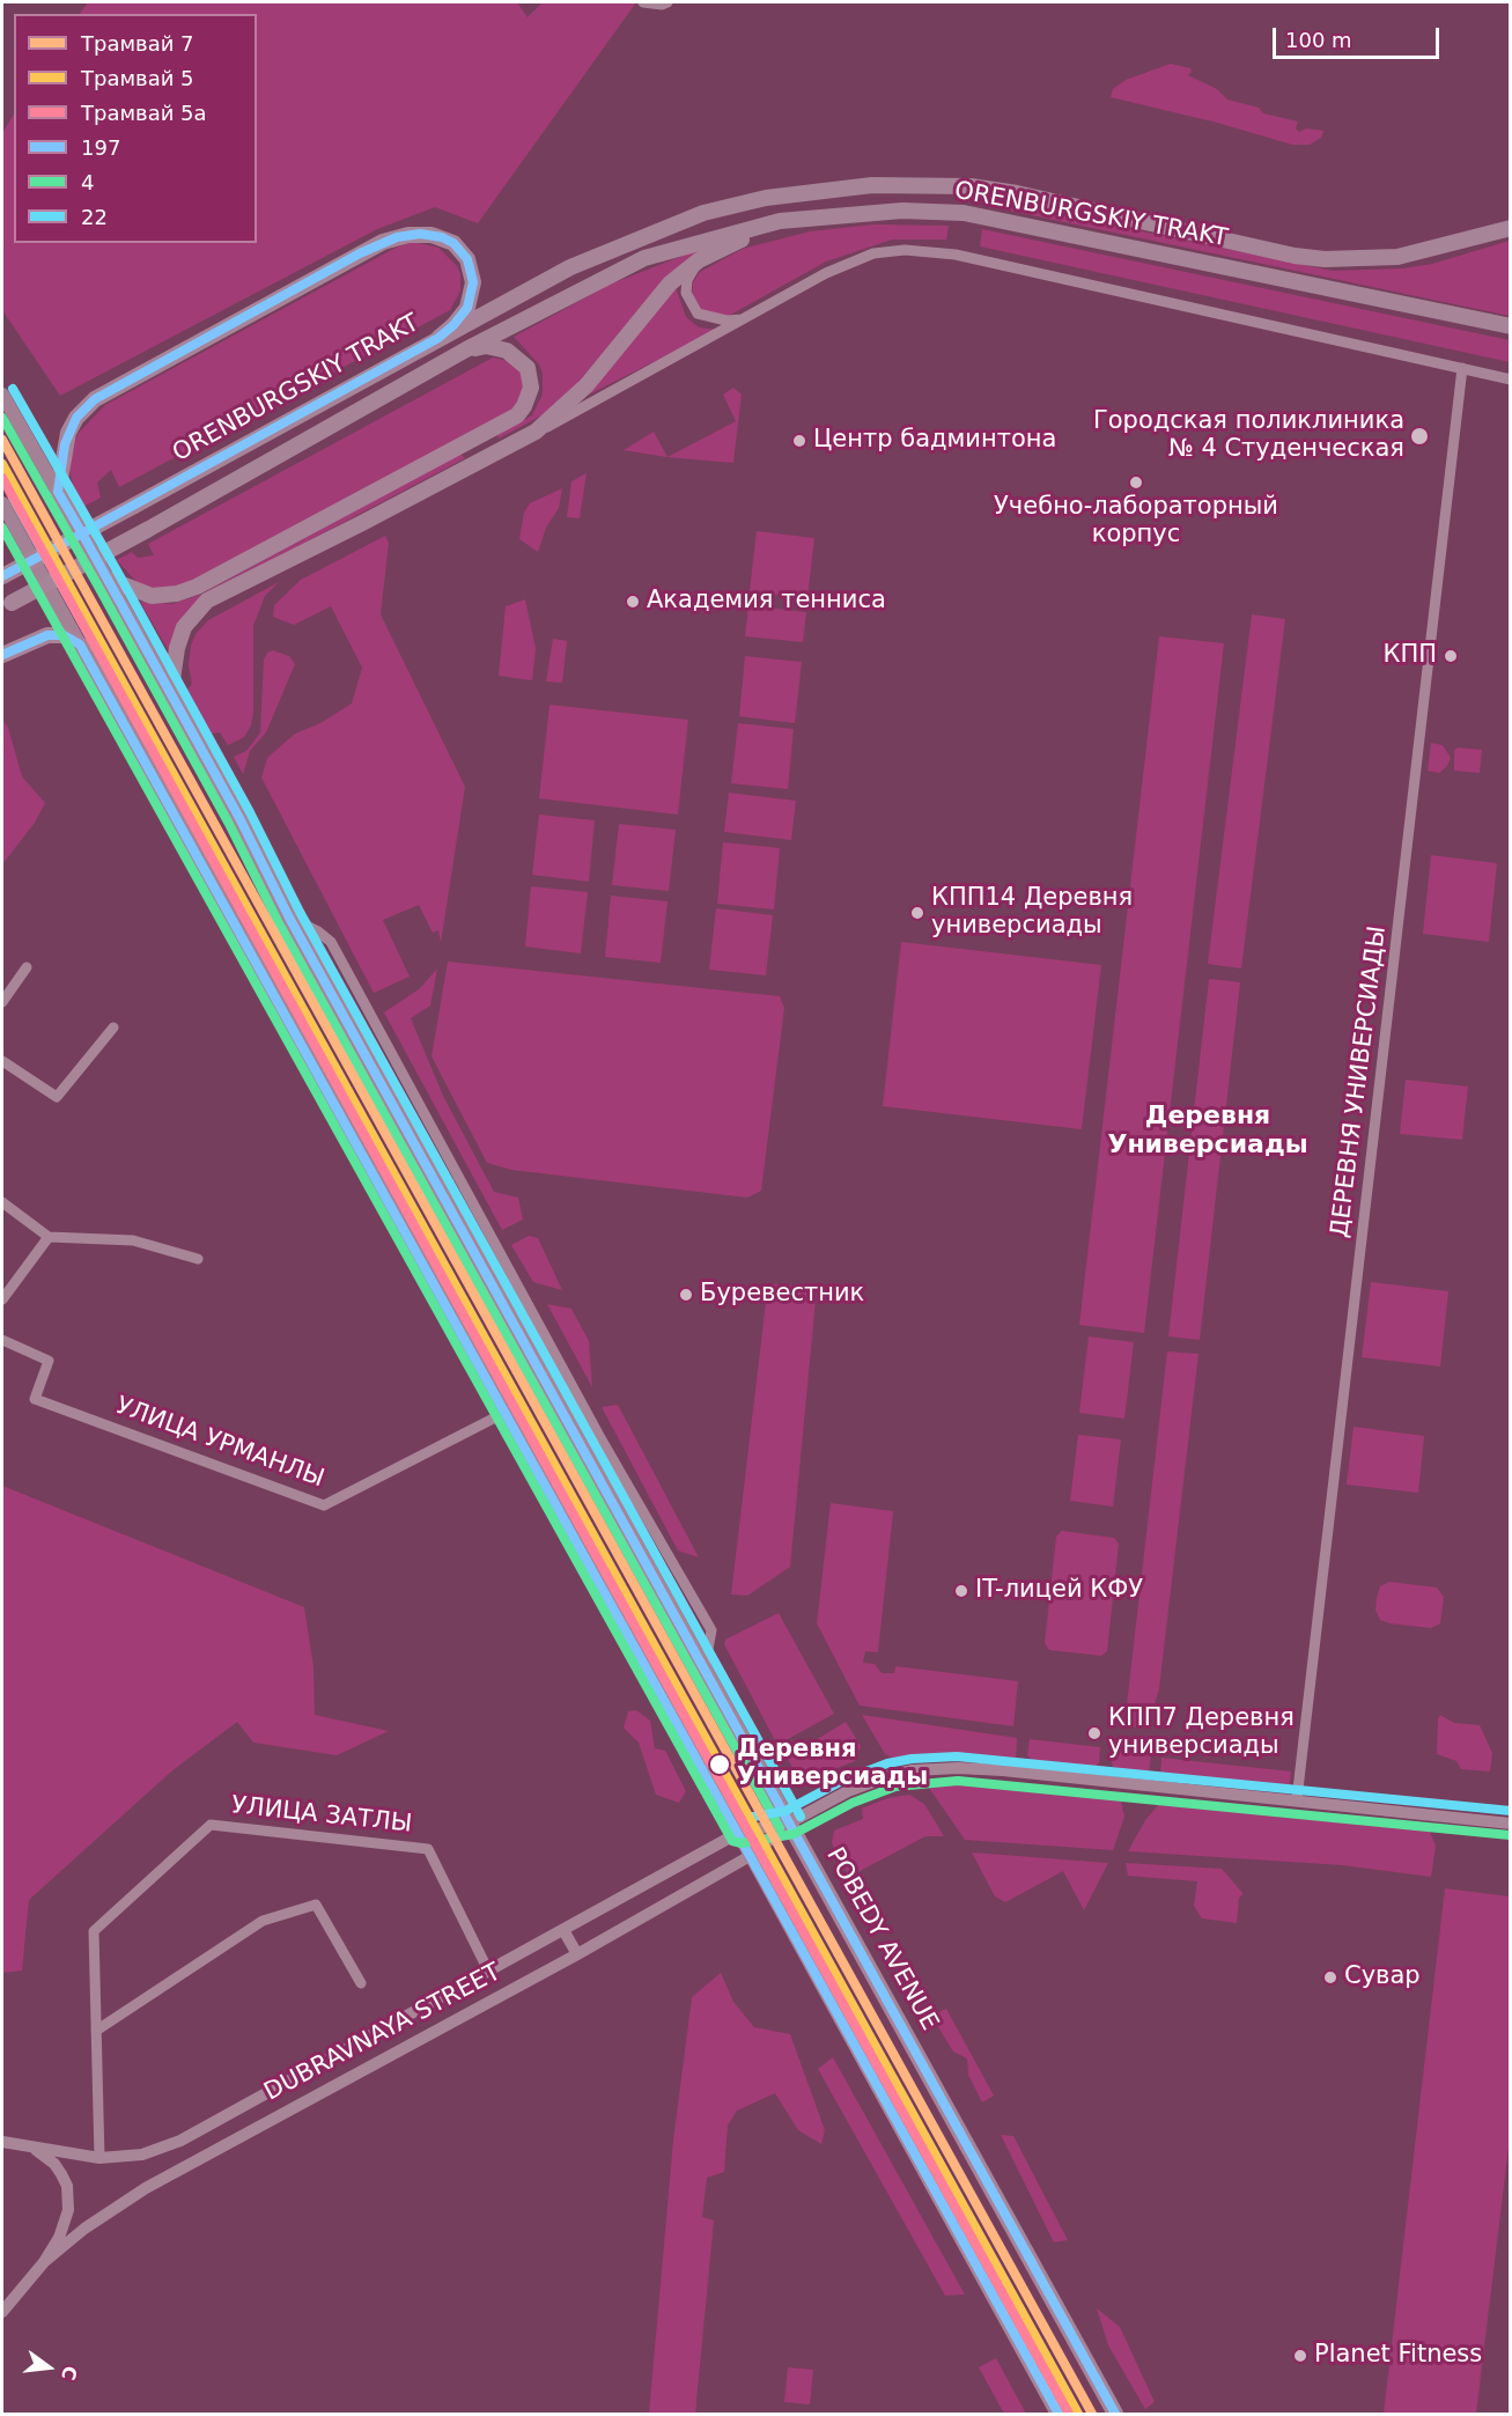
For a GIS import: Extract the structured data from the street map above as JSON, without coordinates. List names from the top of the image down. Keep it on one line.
{"streets":{"main road":["ORENBURGSKIY TRAKT","POBEDY AVENUE"],"street":["ДЕРЕВНЯ УНИВЕРСИАДЫ","УЛИЦА УРМАНЛЫ","УЛИЦА ЗАТЛЫ","DUBRAVNAYA STREET"]},"crossings":[["УЛИЦА ЗАТЛЫ","DUBRAVNAYA STREET"],["POBEDY AVENUE","DUBRAVNAYA STREET"]],"districts":["Деревня Универсиады"],"places":["Городская поликлиника № 4 Студенческая","Центр бадминтона","Учебно-лабораторный корпус","Академия тенниса","КПП","КПП14 Деревня универсиады","Буревестник","IT-лицей КФУ","КПП7 Деревня универсиады","Деревня Универсиады","Сувар","Planet Fitness"],"lines":["transit line 197","transit line 22","transit line 4","tram line 7","tram line 5","tram line 5а"],"legend":["Трамвай 7","Трамвай 5","Трамвай 5а","197","4","22"],"scale_bar":"100 m","north":"right"}
